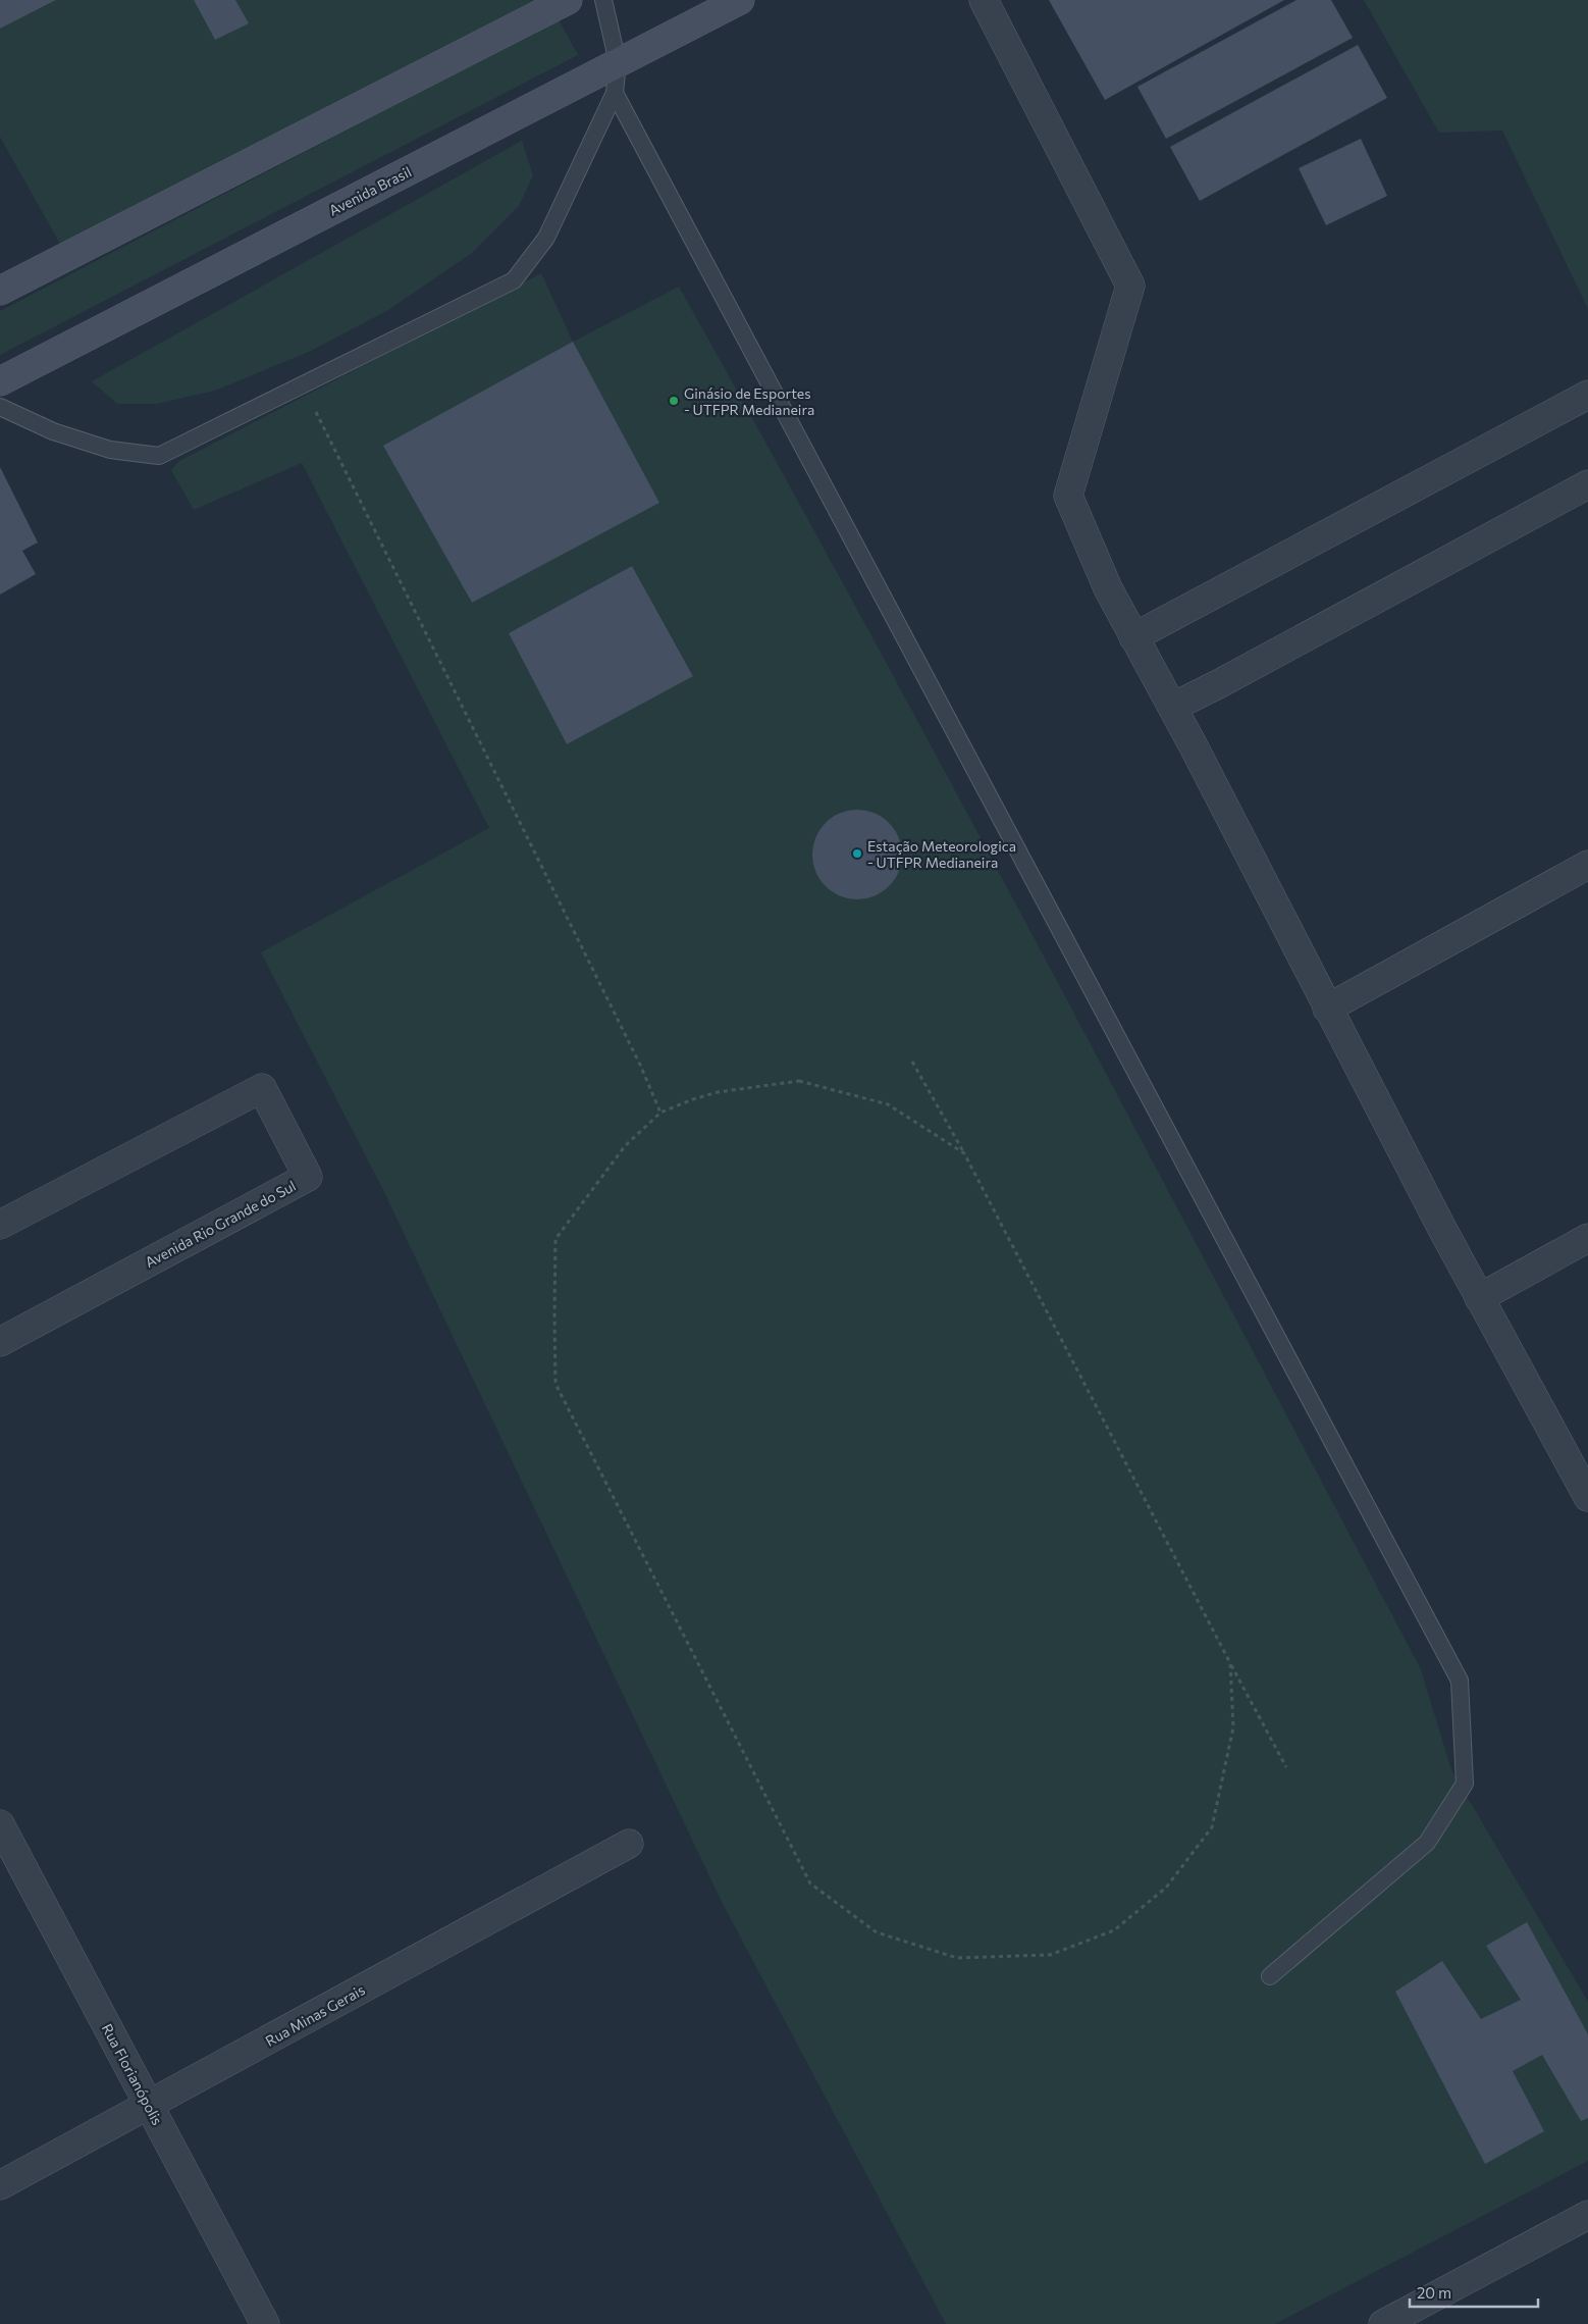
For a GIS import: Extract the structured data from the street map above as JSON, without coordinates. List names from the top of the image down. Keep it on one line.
{"streets":{"street":["Avenida Brasil","Avenida Rio Grande do Sul","Rua Minas Gerais","Rua Florianópolis"]},"crossings":[["Rua Minas Gerais","Rua Florianópolis"]],"places":["Ginásio de Esportes - UTFPR Medianeira","Estação Meteorologica - UTFPR Medianeira"],"scale_bar":"20 m"}
